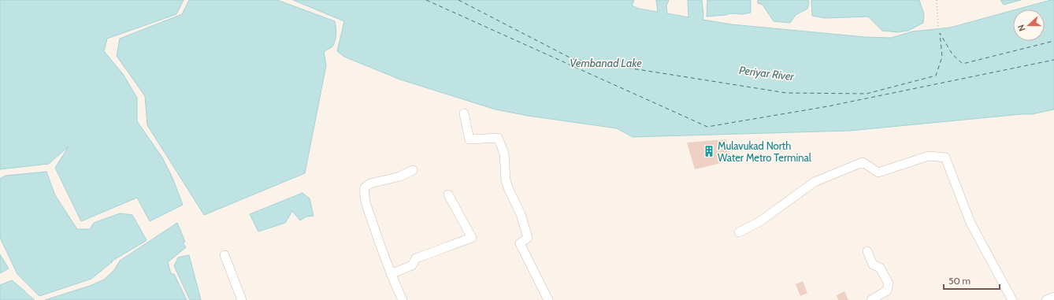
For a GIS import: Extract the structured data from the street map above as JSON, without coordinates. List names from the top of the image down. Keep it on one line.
{"water":["Vembanad Lake","Periyar River"],"places":{"building":["Mulavukad North Water Metro Terminal"]},"scale_bar":"50 m","north":"left"}
